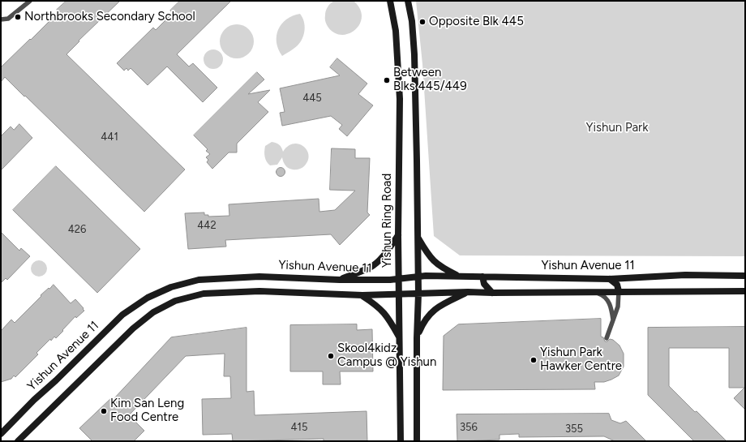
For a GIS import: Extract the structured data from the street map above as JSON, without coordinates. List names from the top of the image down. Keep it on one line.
{"streets":{"street":["Yishun Ring Road","Yishun Avenue 11"]},"crossings":[["Yishun Ring Road","Yishun Avenue 11"]],"parks":["Yishun Park"],"places":["Northbrooks Secondary School","Opposite Blk 445","Between Blks 445/449","Skool4kidz Campus @ Yishun","Yishun Park Hawker Centre","Kim San Leng Food Centre"],"house_numbers":["445","441","442","426","415","356","355"]}
